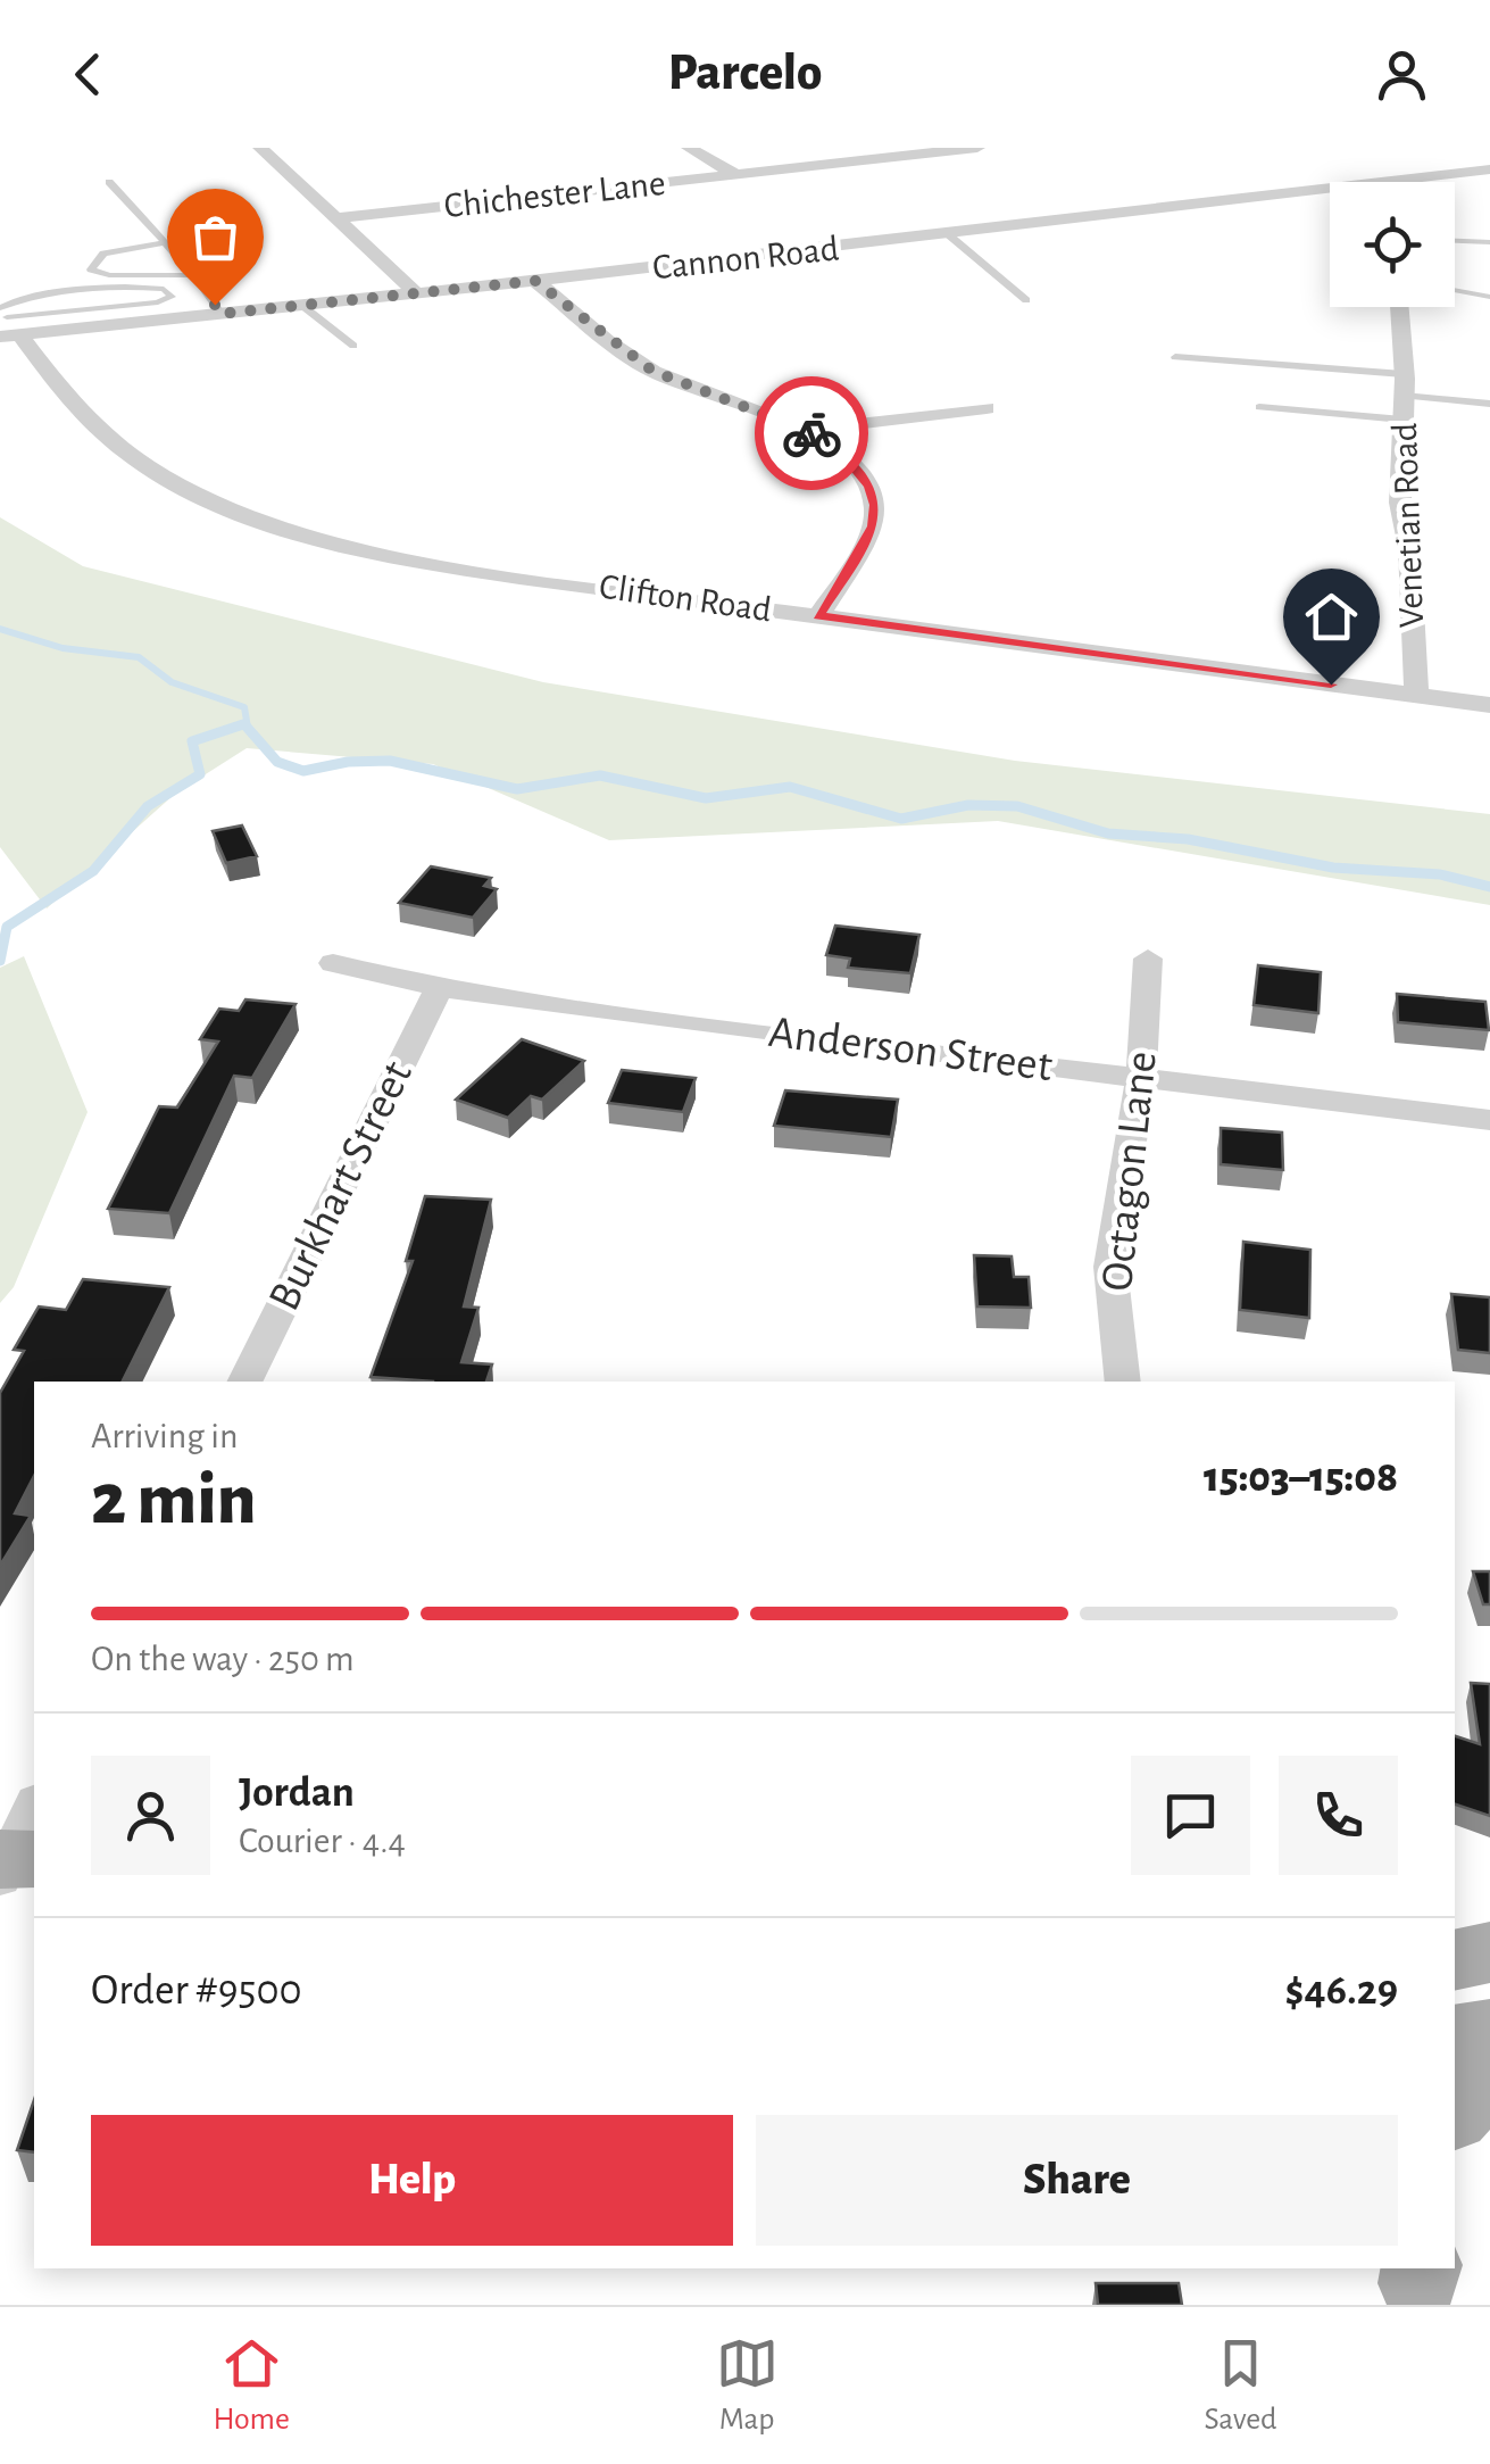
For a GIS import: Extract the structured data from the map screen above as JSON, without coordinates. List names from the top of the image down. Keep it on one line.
{"streets":{"street":["Chichester Lane","Cannon Road","Venetian Road","Clifton Road","Anderson Street","Octagon Lane","Burkhart Street"]},"crossings":[["Cannon Road","Clifton Road"],["Venetian Road","Clifton Road"],["Anderson Street","Octagon Lane"],["Anderson Street","Burkhart Street"]],"page":{"header":"Parcelo","heading":["2 min","Arriving in","15:03–15:08"],"panel":["Jordan","Courier · 4.4","Order #9500","$46.29"],"bar":"On the way · 250 m","buttons":["Help","Share"],"tabs":["Home","Map","Saved"]}}
